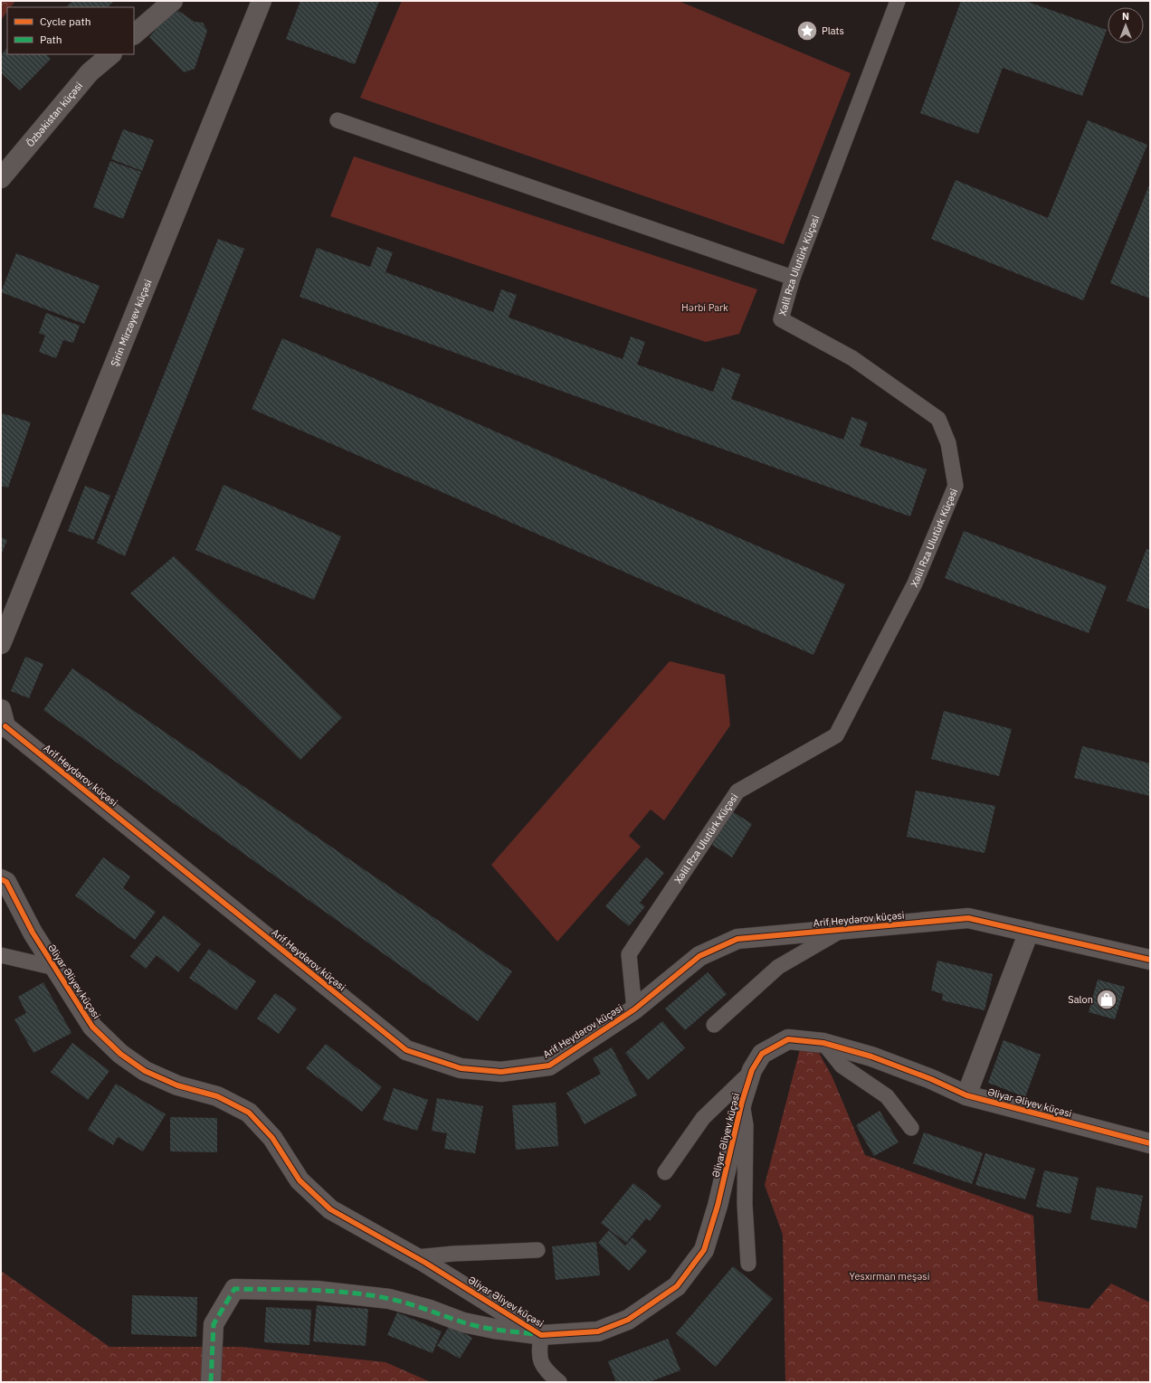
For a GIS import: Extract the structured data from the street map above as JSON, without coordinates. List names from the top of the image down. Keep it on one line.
{"streets":{"street":["Özbəkistan küçəsi","Şirin Mirzəyev küçəsi","Arif Heydərov küçəsi","Əliyar Əliyev küçəsi"],"lane":["Xəlil Rza Ulutürk Küçəsi"]},"crossings":[["Xəlil Rza Ulutürk Küçəsi","Arif Heydərov küçəsi"]],"parks":["Hərbi Park","Yesxırman meşəsi"],"places":{"place":["Plats"],"shop":["Salon"]},"legend":["Cycle path","Path"],"north":"top"}
